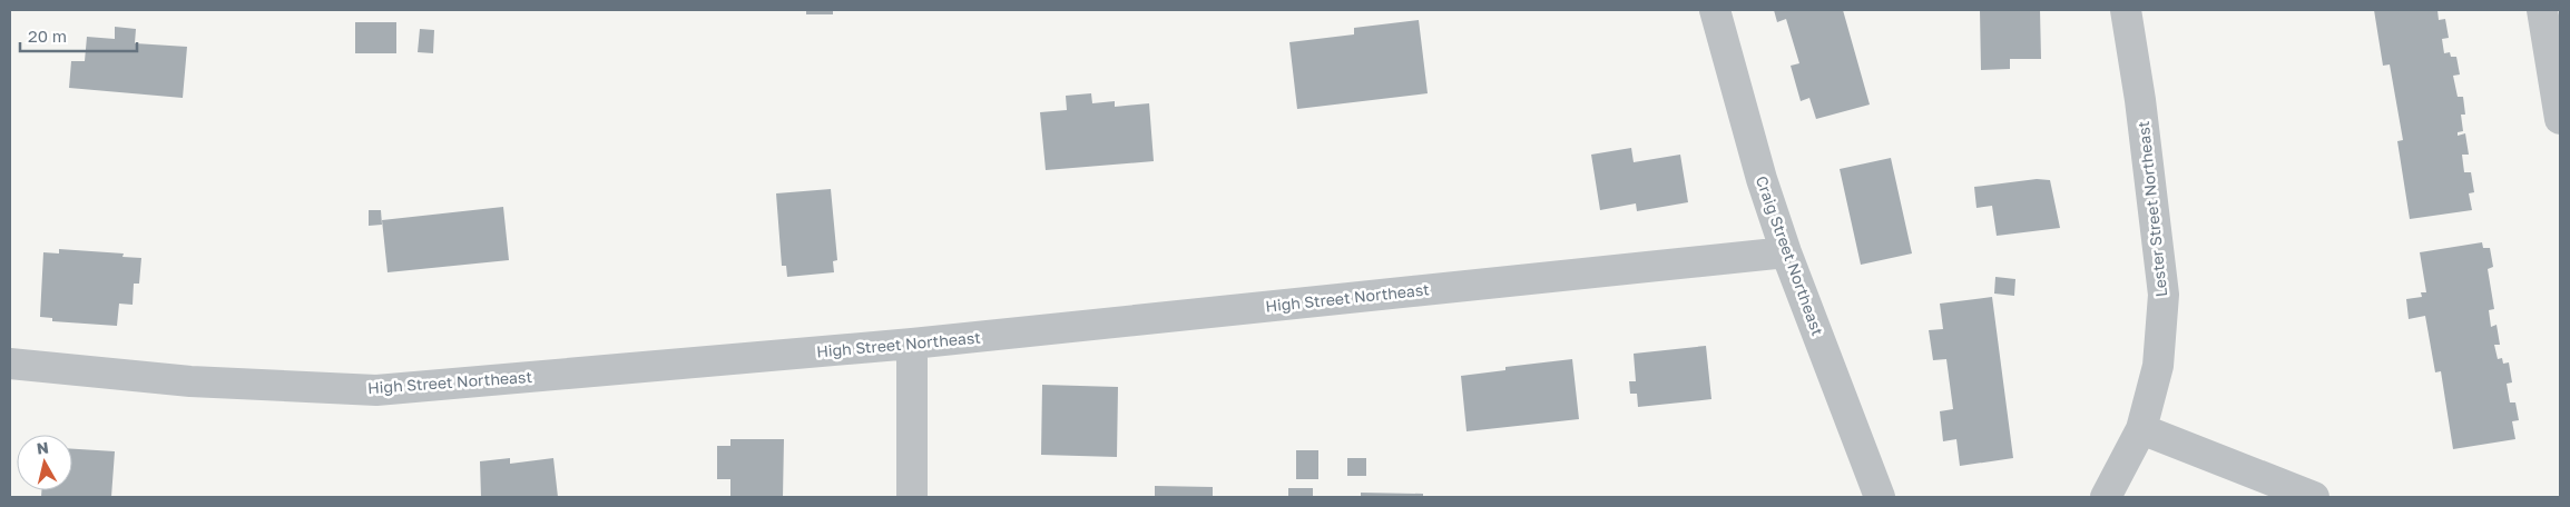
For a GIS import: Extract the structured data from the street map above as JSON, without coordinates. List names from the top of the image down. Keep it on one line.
{"streets":{"street":["Lester Street Northeast","Craig Street Northeast","High Street Northeast"]},"crossings":[["Craig Street Northeast","High Street Northeast"]],"scale_bar":"20 m","north":"top"}
